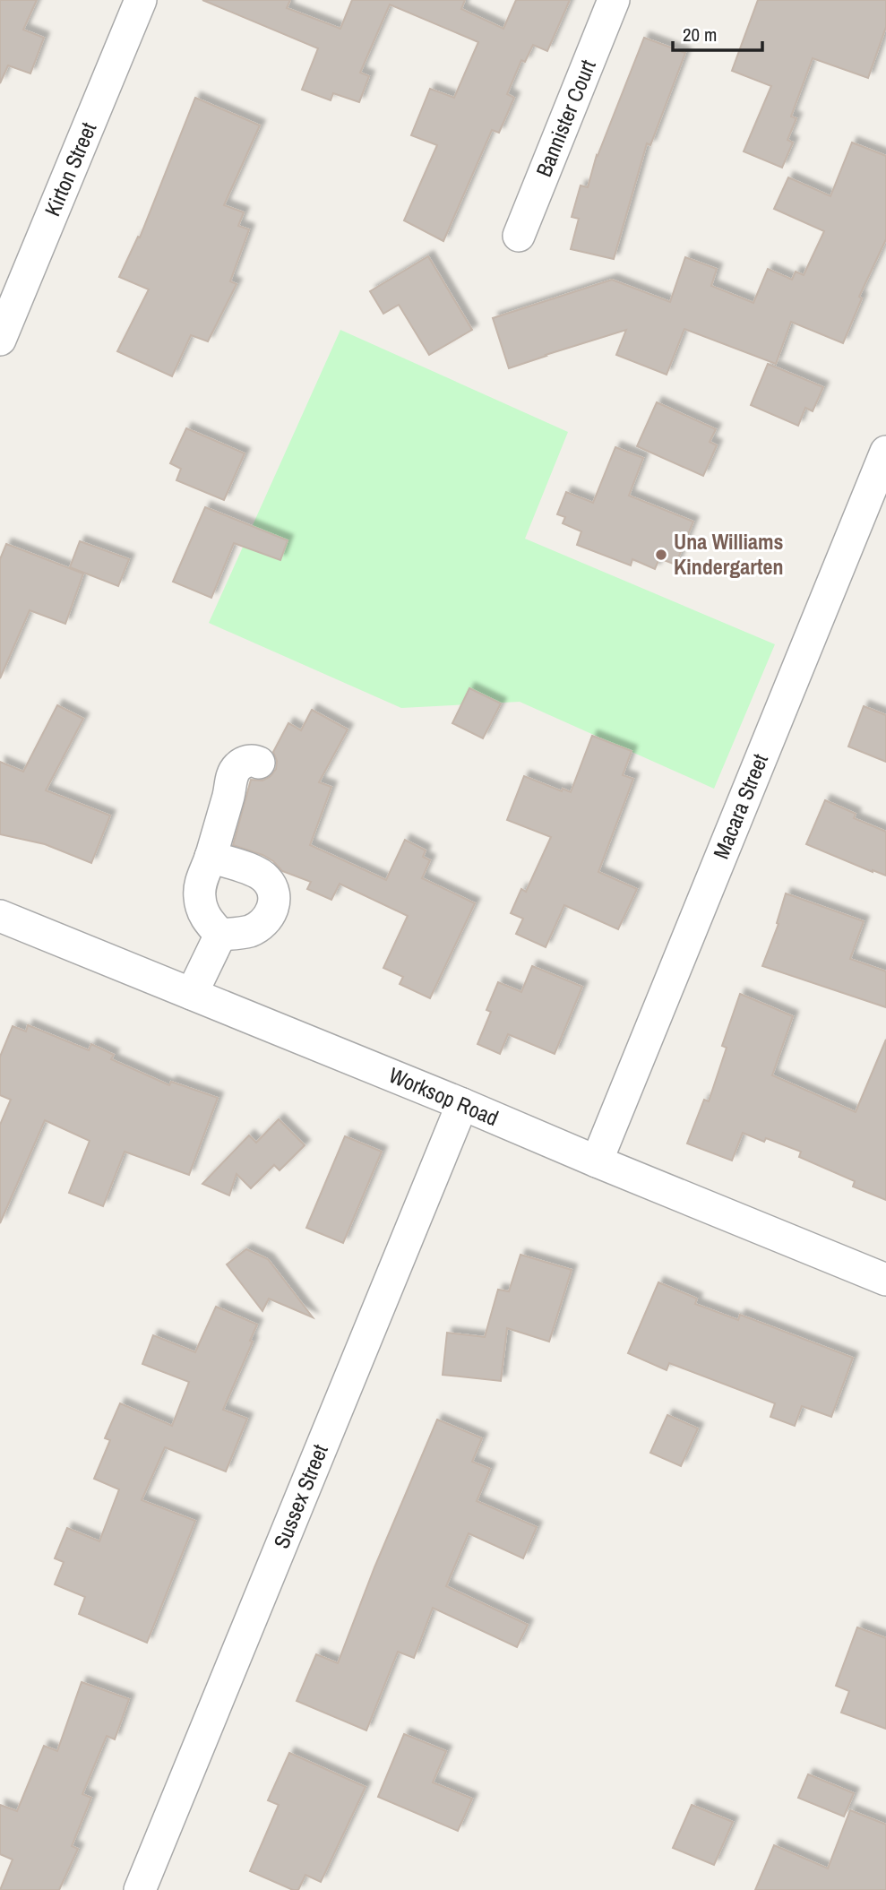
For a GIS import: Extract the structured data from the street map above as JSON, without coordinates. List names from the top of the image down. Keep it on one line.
{"streets":{"street":["Bannister Court","Kirton Street","Macara Street","Worksop Road","Sussex Street"]},"crossings":[["Macara Street","Worksop Road"],["Worksop Road","Sussex Street"]],"places":["Una Williams Kindergarten"],"scale_bar":"20 m"}
